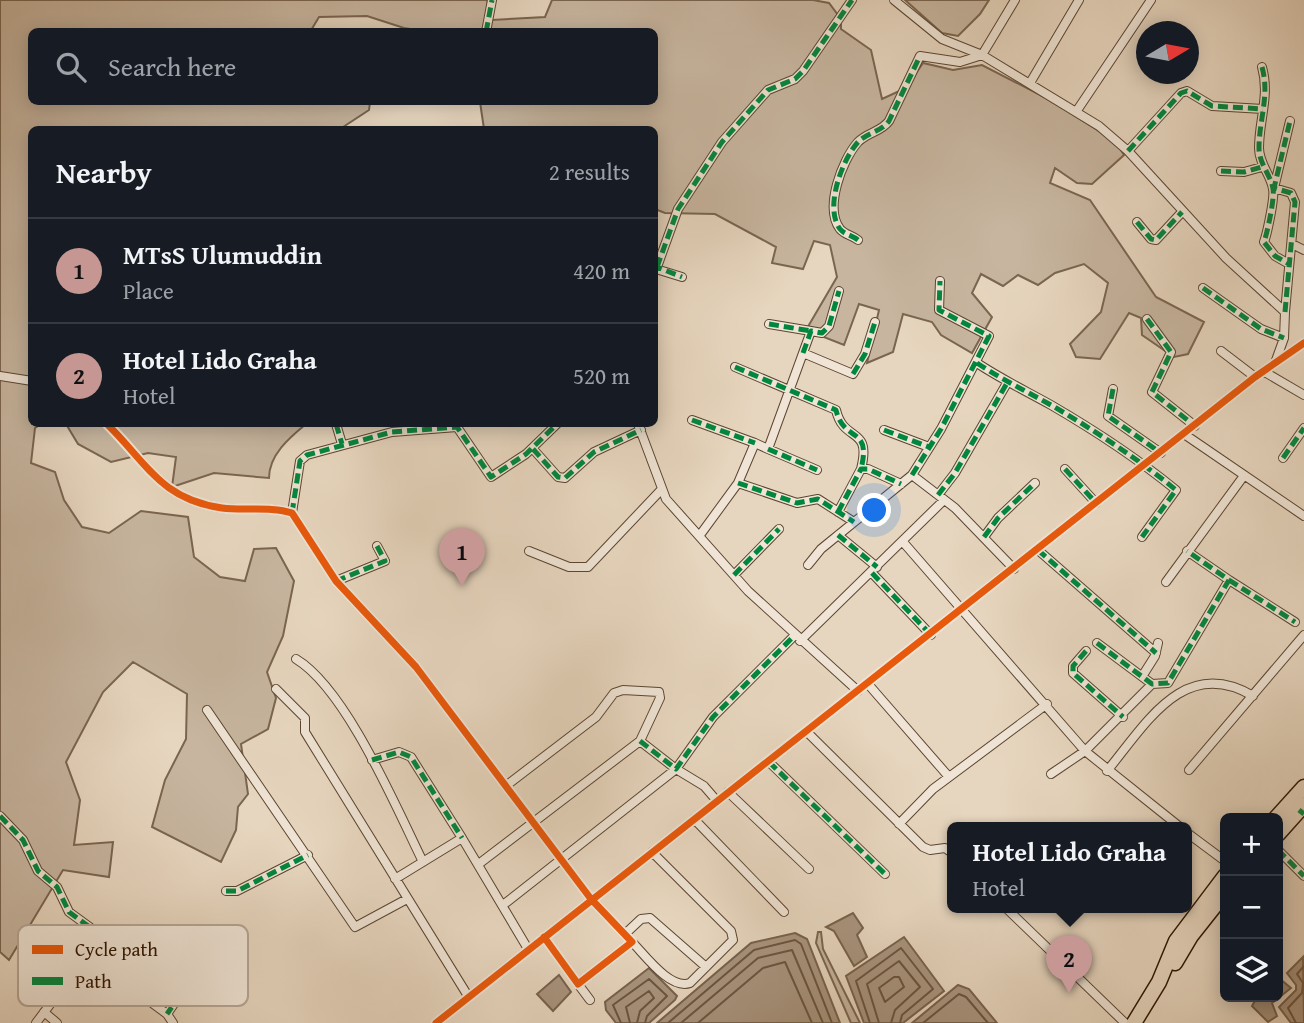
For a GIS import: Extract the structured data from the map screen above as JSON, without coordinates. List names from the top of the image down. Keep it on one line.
{"legend":["Cycle path","Path"],"north":"right","page":{"search":"Search here","heading":["Nearby","2 results"],"list":[{"mark":"1","name":"MTsS Ulumuddin","note":"Place","value":"420 m"},{"mark":"2","name":"Hotel Lido Graha","note":"Hotel","value":"520 m"}],"pins":["1","2"],"map_buttons":["+","−"],"popup":["Hotel Lido Graha","Hotel"]}}
